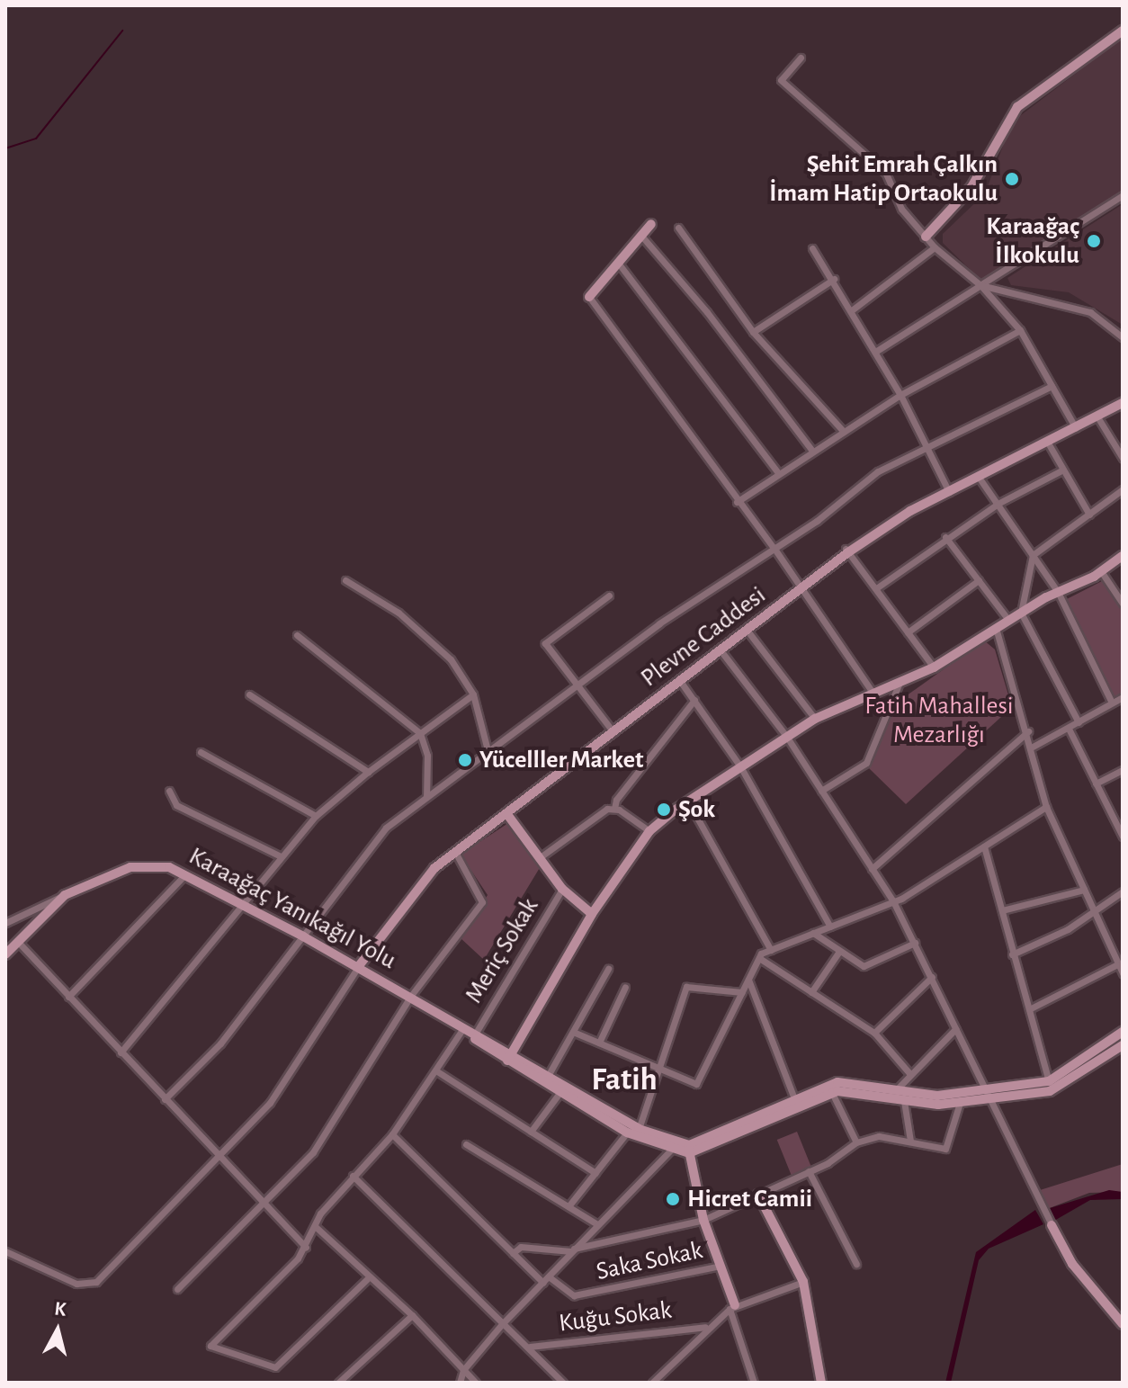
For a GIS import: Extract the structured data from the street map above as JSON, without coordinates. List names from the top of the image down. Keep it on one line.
{"streets":{"street":["Plevne Caddesi","Karaağaç Yanıkağıl Yolu","Meriç Sokak","Saka Sokak","Kuğu Sokak"]},"crossings":[["Plevne Caddesi","Karaağaç Yanıkağıl Yolu"]],"districts":["Fatih"],"parks":["Fatih Mahallesi Mezarlığı"],"places":["Şehit Emrah Çalkın İmam Hatip Ortaokulu","Karaağaç İlkokulu","Yücelller Market","Şok","Hicret Camii"],"north":"top"}
